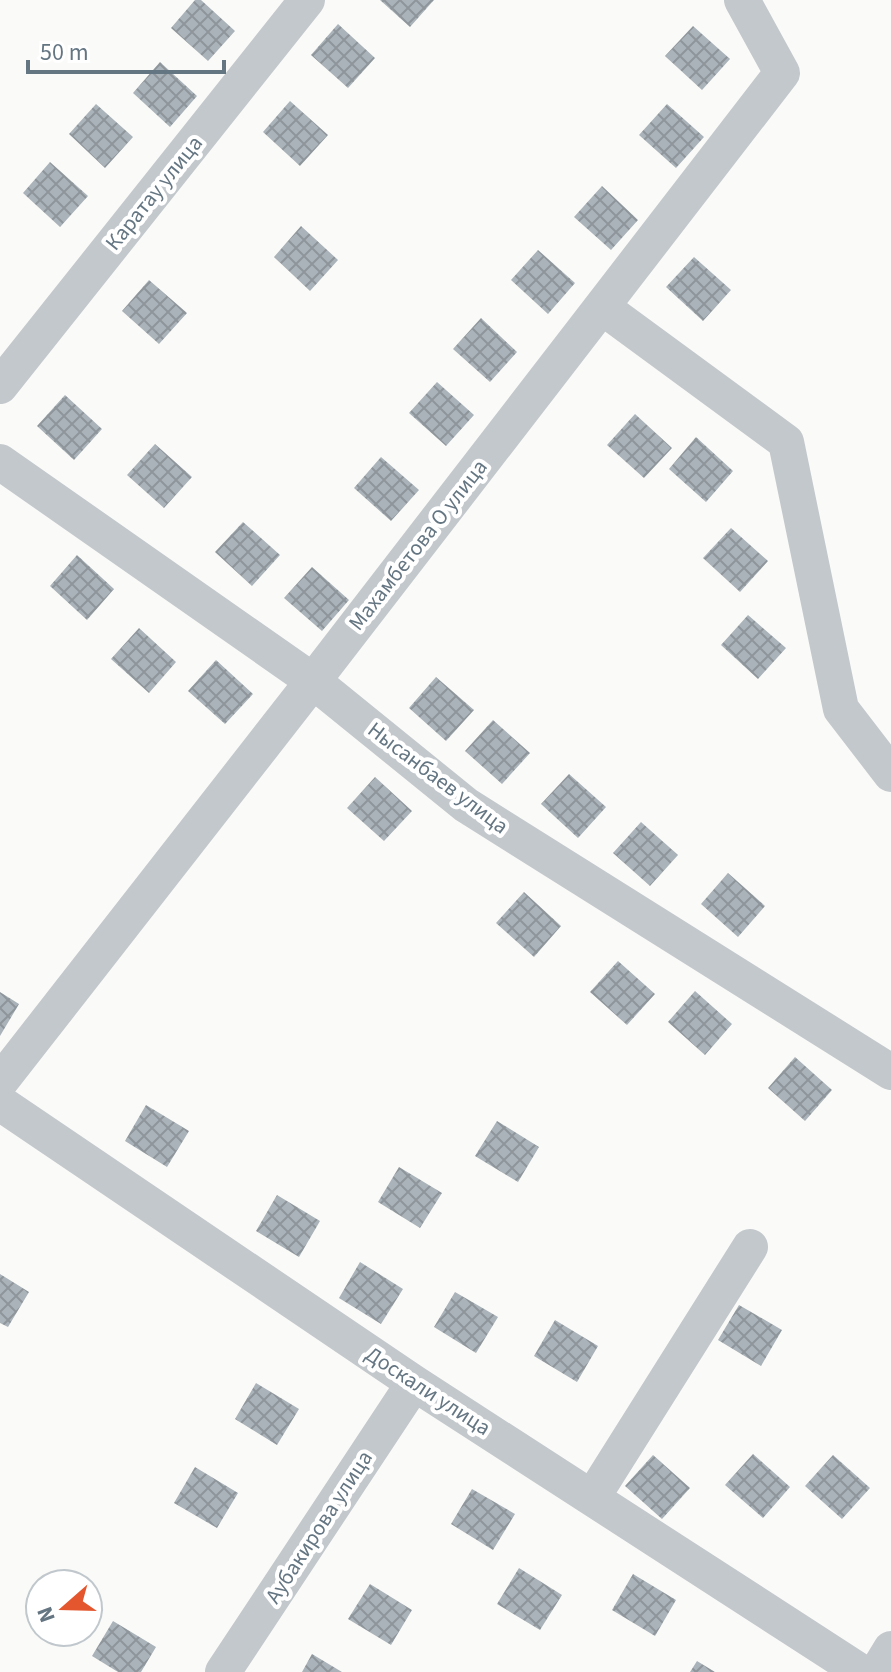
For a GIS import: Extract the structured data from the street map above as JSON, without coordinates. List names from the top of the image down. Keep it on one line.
{"streets":{"street":["Каратау улица","Махамбетова О улица","Нысанбаев улица","Доскали улица","Аубакирова улица"]},"crossings":[["Махамбетова О улица","Нысанбаев улица"],["Доскали улица","Аубакирова улица"]],"scale_bar":"50 m","north":"left"}
